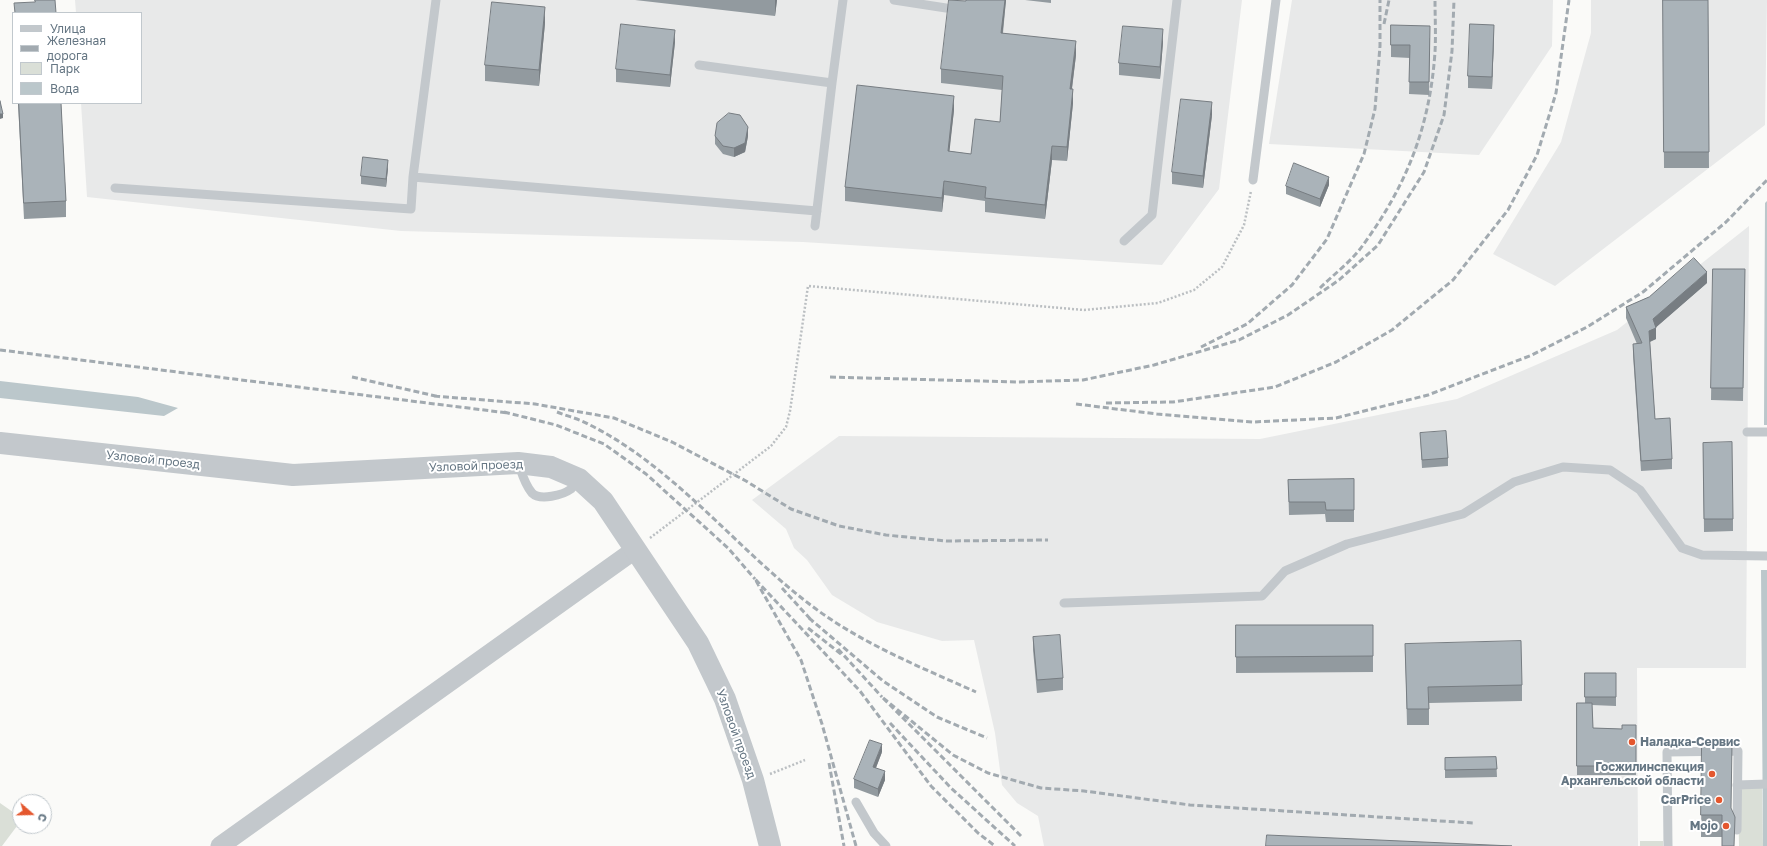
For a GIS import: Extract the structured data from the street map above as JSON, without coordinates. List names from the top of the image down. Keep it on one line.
{"streets":{"street":["Узловой проезд"]},"places":["Наладка-Сервис","Госжилинспекция Архангельской области","CarPrice","Mojo"],"legend":["Улица","Железная дорога","Парк","Вода"],"north":"right"}
